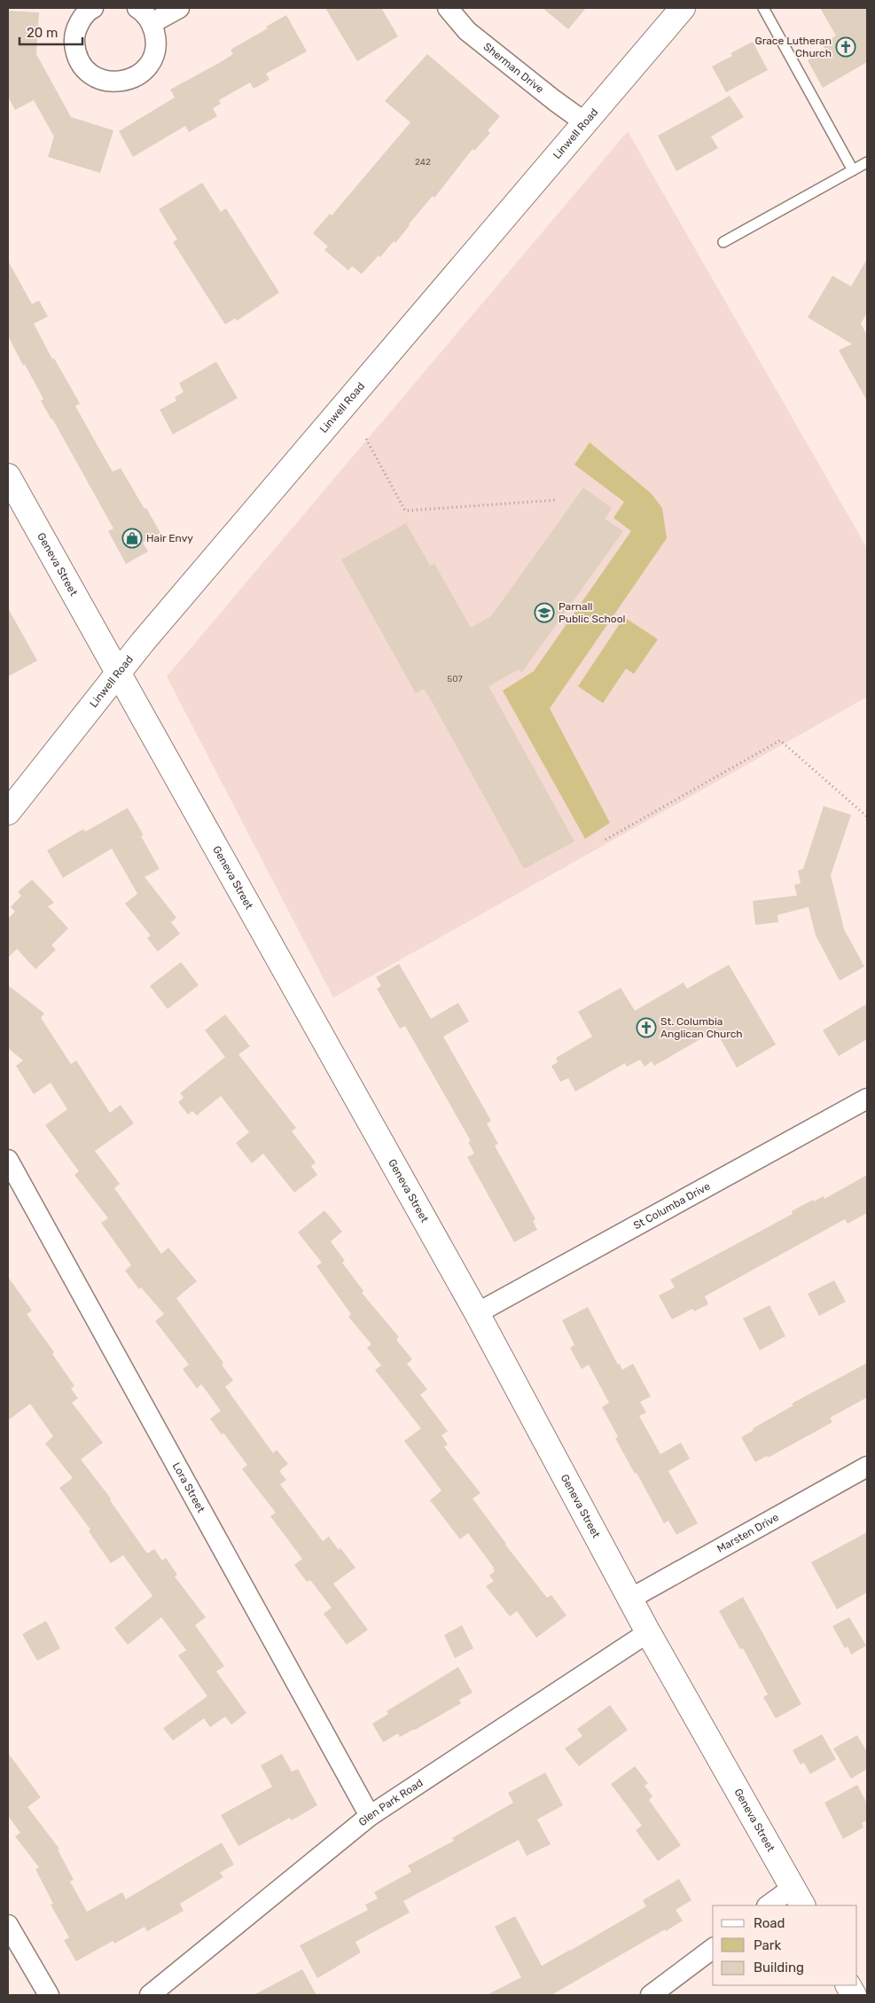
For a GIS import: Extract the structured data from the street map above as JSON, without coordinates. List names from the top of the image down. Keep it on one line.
{"streets":{"main road":["Linwell Road","Geneva Street"],"street":["Sherman Drive","St Columba Drive","Lora Street","Marsten Drive","Glen Park Road"]},"crossings":[["Sherman Drive","Linwell Road"],["Linwell Road","Geneva Street"],["Geneva Street","St Columba Drive"],["Geneva Street","Marsten Drive"],["Geneva Street","Glen Park Road"],["Lora Street","Glen Park Road"]],"places":{"church":["Grace Lutheran Church","St. Columbia Anglican Church"],"shop":["Hair Envy"],"school or university":["Parnall Public School"]},"house_numbers":["242","507"],"legend":["Road","Park","Building"],"scale_bar":"20 m"}
